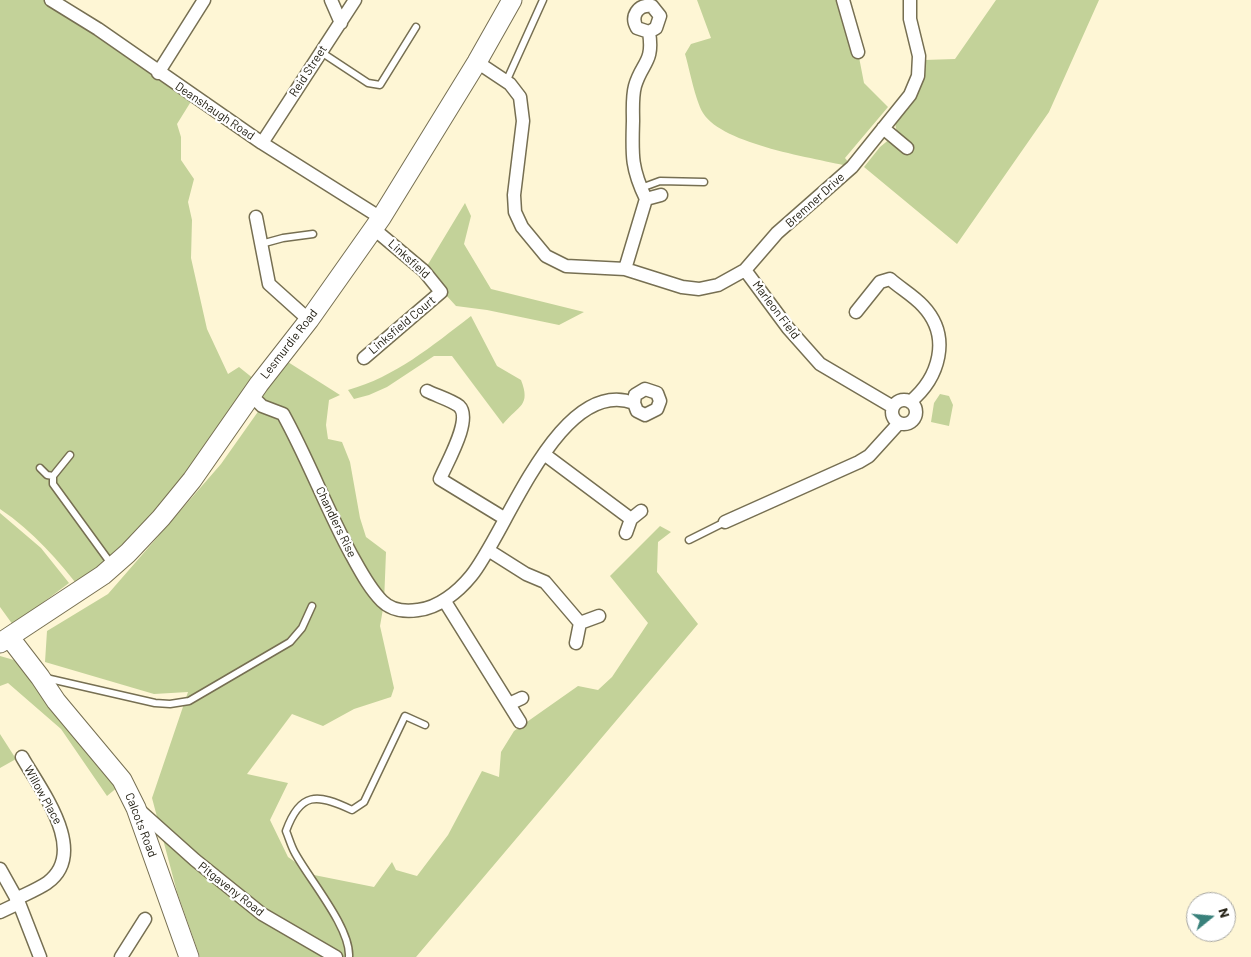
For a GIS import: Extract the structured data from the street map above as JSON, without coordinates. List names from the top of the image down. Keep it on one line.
{"streets":{"street":["Reid Street","Deanshaugh Road","Bremner Drive","Linksfield","Marleon Field","Linksfield Court","Lesmurdie Road","Chandlers Rise","Willow Place","Calcots Road","Pitgaveny Road"]},"crossings":[["Reid Street","Deanshaugh Road"],["Deanshaugh Road","Linksfield"],["Deanshaugh Road","Lesmurdie Road"],["Bremner Drive","Marleon Field"],["Linksfield","Linksfield Court"],["Linksfield","Lesmurdie Road"],["Marleon Field","Lesmurdie Road"],["Lesmurdie Road","Chandlers Rise"],["Lesmurdie Road","Calcots Road"],["Calcots Road","Pitgaveny Road"]],"north":"right"}
